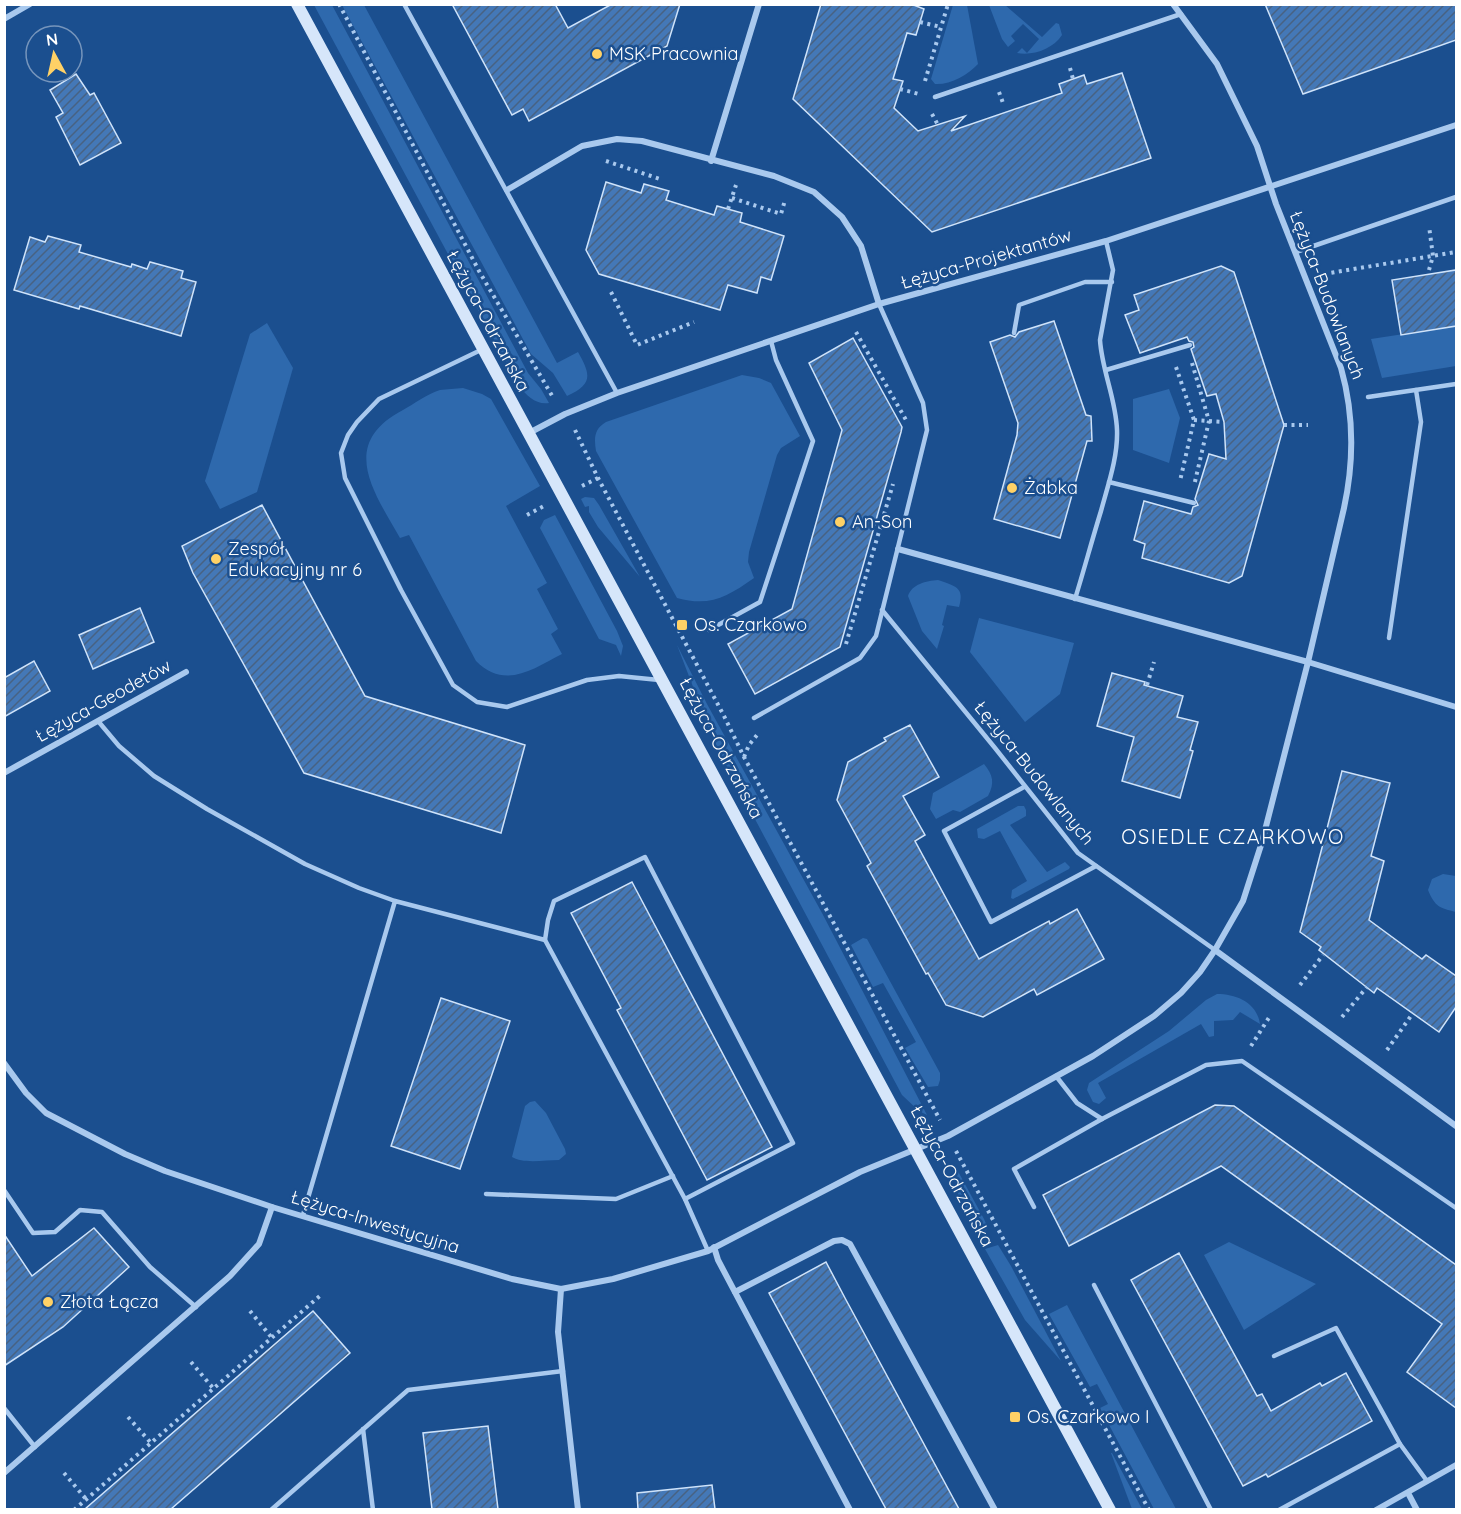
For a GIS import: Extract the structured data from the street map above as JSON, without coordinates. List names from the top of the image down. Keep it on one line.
{"streets":{"main road":["Łężyca-Odrzańska"],"street":["Łężyca-Projektantów","Łężyca-Budowlanych","Łężyca-Geodetów","Łężyca-Inwestycyjna"]},"crossings":[["Łężyca-Projektantów","Łężyca-Budowlanych"],["Łężyca-Projektantów","Łężyca-Odrzańska"],["Łężyca-Budowlanych","Łężyca-Odrzańska"],["Łężyca-Budowlanych","Łężyca-Inwestycyjna"],["Łężyca-Odrzańska","Łężyca-Inwestycyjna"]],"districts":["OSIEDLE CZARKOWO"],"places":{"other":["MSK Pracownia","Żabka","An-Son","Zespół Edukacyjny nr 6","Złota Łącza"],"transit":["Os. Czarkowo","Os. Czarkowo I"]},"north":"top"}
